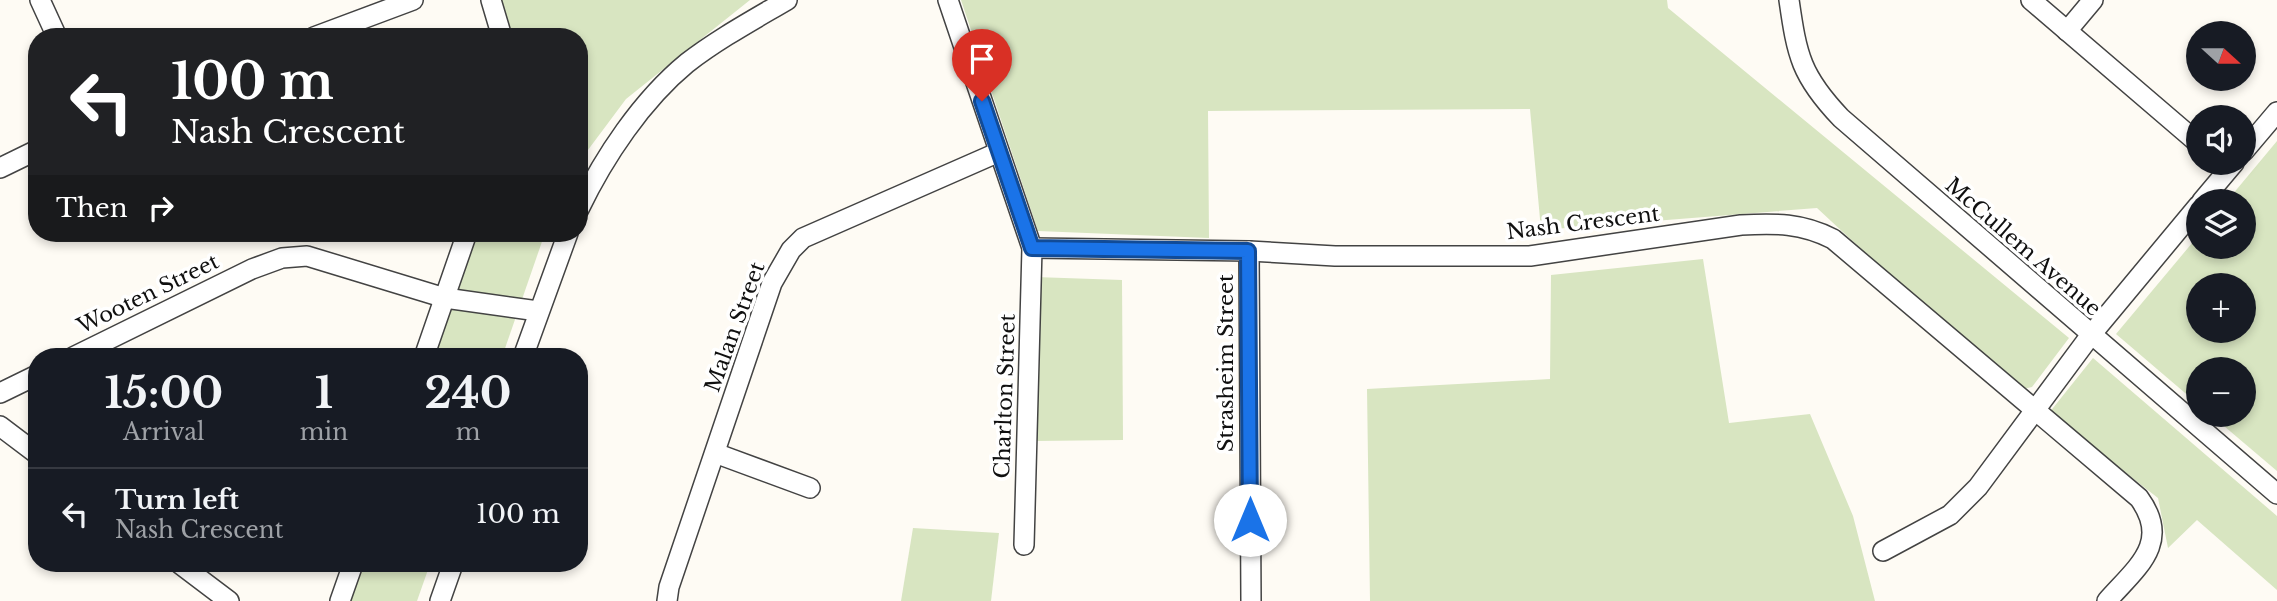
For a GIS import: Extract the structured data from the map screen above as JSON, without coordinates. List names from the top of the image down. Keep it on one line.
{"streets":{"street":["Nash Crescent","McCullem Avenue","Wooten Street","Malan Street","Strasheim Street","Charlton Street"]},"crossings":[["Nash Crescent","Strasheim Street"],["Nash Crescent","Charlton Street"]],"north":"right","page":{"map_buttons":["+","−"],"turn":["100 m","Nash Crescent"],"then":"Then","eta":["15:00","Arrival","1","min","240","m"],"list":[{"name":"Turn left","note":"Nash Crescent","value":"100 m"}]}}
